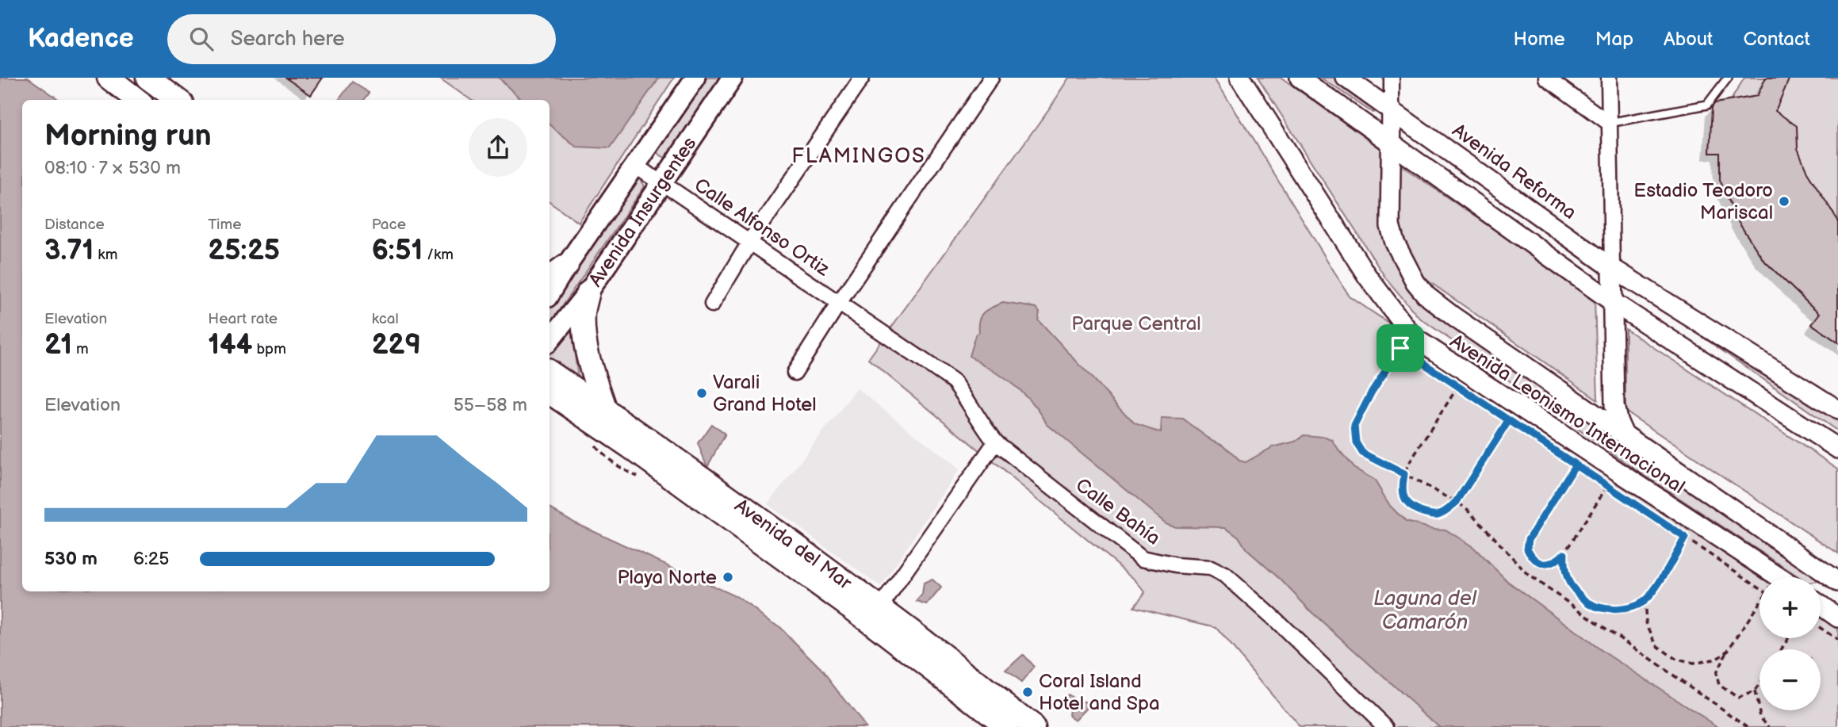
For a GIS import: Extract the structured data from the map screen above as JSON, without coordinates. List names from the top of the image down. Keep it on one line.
{"streets":{"main road":["Avenida Insurgentes","Avenida del Mar"],"street":["Avenida Reforma","Calle Alfonso Ortiz","Avenida Leonismo Internacional","Calle Bahía"]},"crossings":[["Avenida Insurgentes","Calle Alfonso Ortiz"],["Calle Alfonso Ortiz","Calle Bahía"]],"districts":["FLAMINGOS"],"water":["Laguna del Camarón"],"parks":["Parque Central"],"places":["Estadio Teodoro Mariscal","Varali Grand Hotel","Playa Norte","Coral Island Hotel and Spa"],"page":{"header":"Kadence","search":"Search here","nav":["Home","Map","About","Contact"],"heading":["Morning run","08:10 · 7 × 530 m"],"stats":[["Distance","3.71 km"],["Time","25:25"],["Pace","6:51 /km"],["Elevation","21 m"],["Heart rate","144 bpm"],["kcal","229"]],"chart":["Elevation","55–58 m"],"list":[{"name":"530 m","note":"6:25"}],"map_buttons":["+","−"]}}
